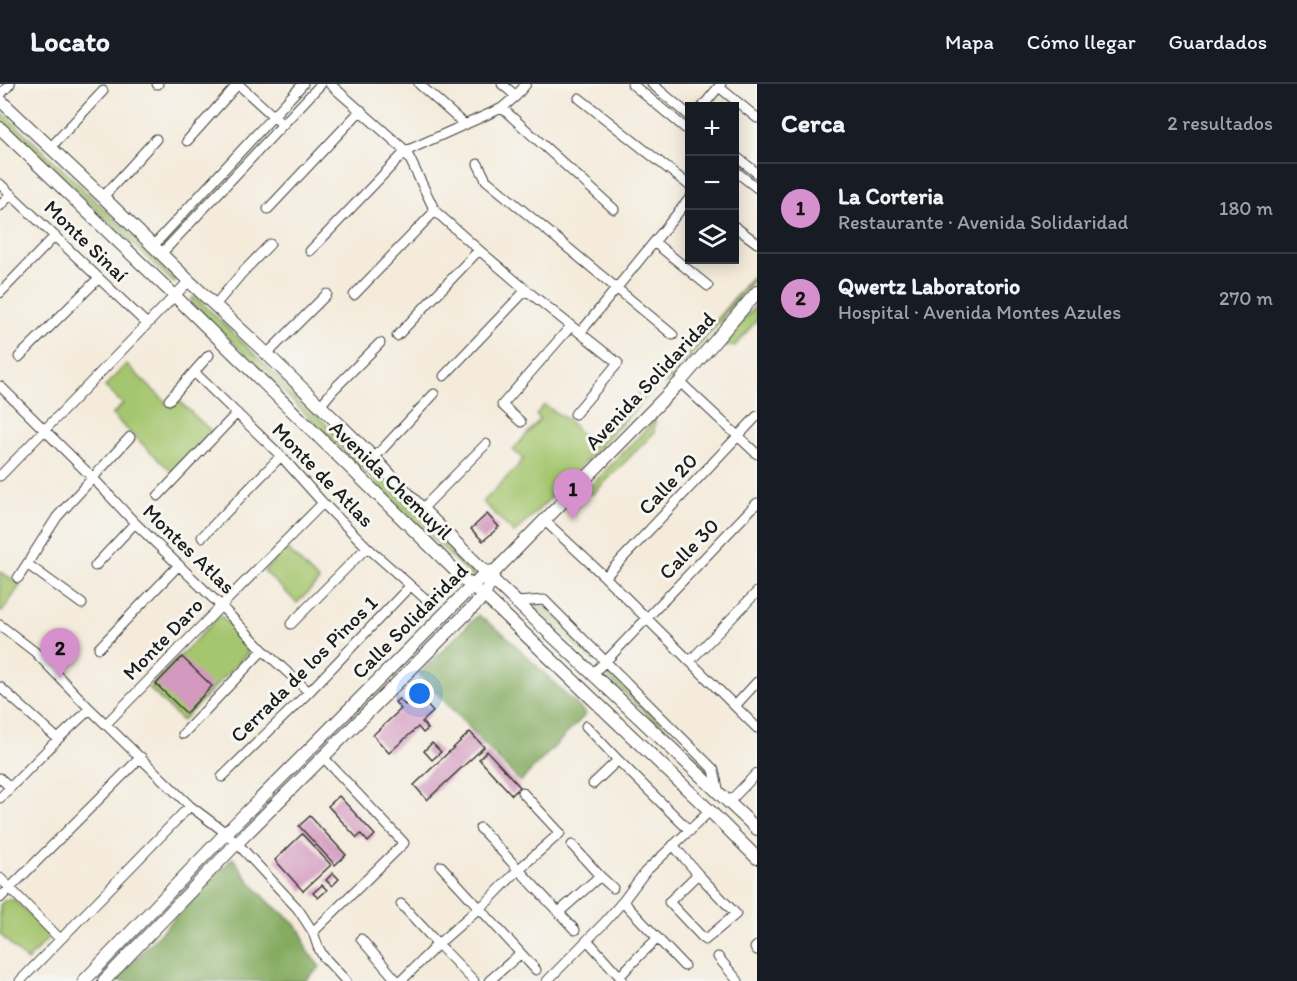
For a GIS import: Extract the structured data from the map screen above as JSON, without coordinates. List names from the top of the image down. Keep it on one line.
{"streets":{"main road":["Avenida Solidaridad","Avenida Chemuyil","Calle Solidaridad"],"street":["Monte Sinaí","Monte de Atlas","Calle 20","Montes Atlas","Calle 30","Monte Daro","Cerrada de los Pinos 1"]},"crossings":[["Avenida Solidaridad","Avenida Chemuyil"],["Avenida Solidaridad","Calle Solidaridad"],["Monte de Atlas","Monte Daro"],["Monte de Atlas","Cerrada de los Pinos 1"],["Avenida Chemuyil","Calle 30"],["Avenida Chemuyil","Calle Solidaridad"],["Montes Atlas","Monte Daro"],["Montes Atlas","Cerrada de los Pinos 1"]],"page":{"header":"Locato","nav":["Mapa","Cómo llegar","Guardados"],"heading":["Cerca","2 resultados"],"map_buttons":["+","−"],"list":[{"mark":"1","name":"La Corteria","note":"Restaurante · Avenida Solidaridad","value":"180 m"},{"mark":"2","name":"Qwertz Laboratorio","note":"Hospital · Avenida Montes Azules","value":"270 m"}],"pins":["1","2"]}}
